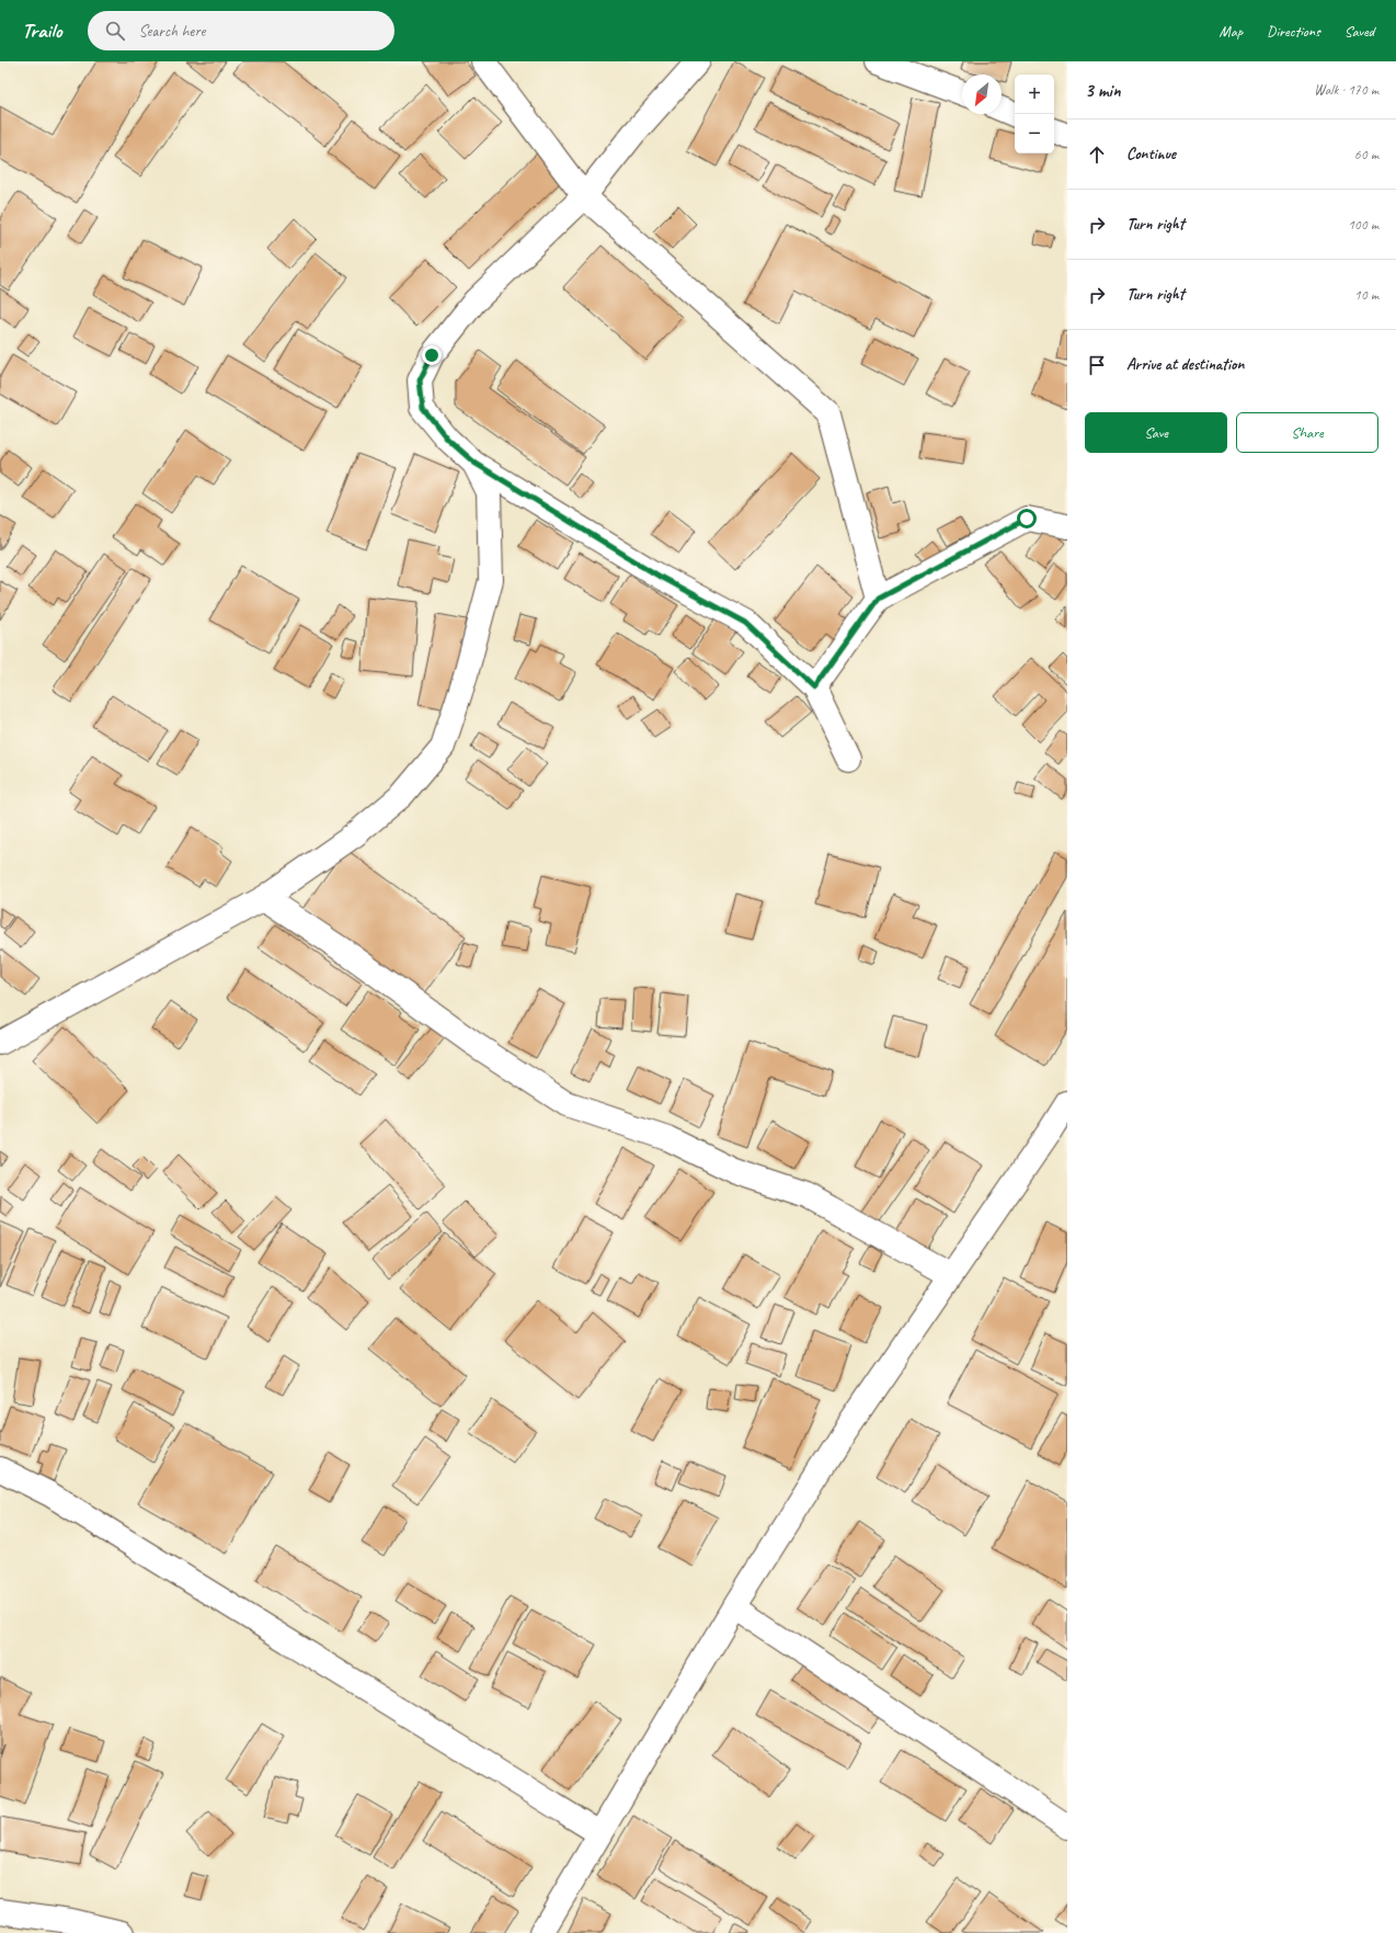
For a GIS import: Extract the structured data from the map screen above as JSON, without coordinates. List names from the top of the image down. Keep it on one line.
{"north":"bottom left","page":{"header":"Trailo","search":"Search here","nav":["Map","Directions","Saved"],"heading":["3 min","Walk · 170 m"],"map_buttons":["+","−"],"list":[["Continue","60 m"],["Turn right","100 m"],["Turn right","10 m"],"Arrive at destination"],"buttons":["Save","Share"]}}
